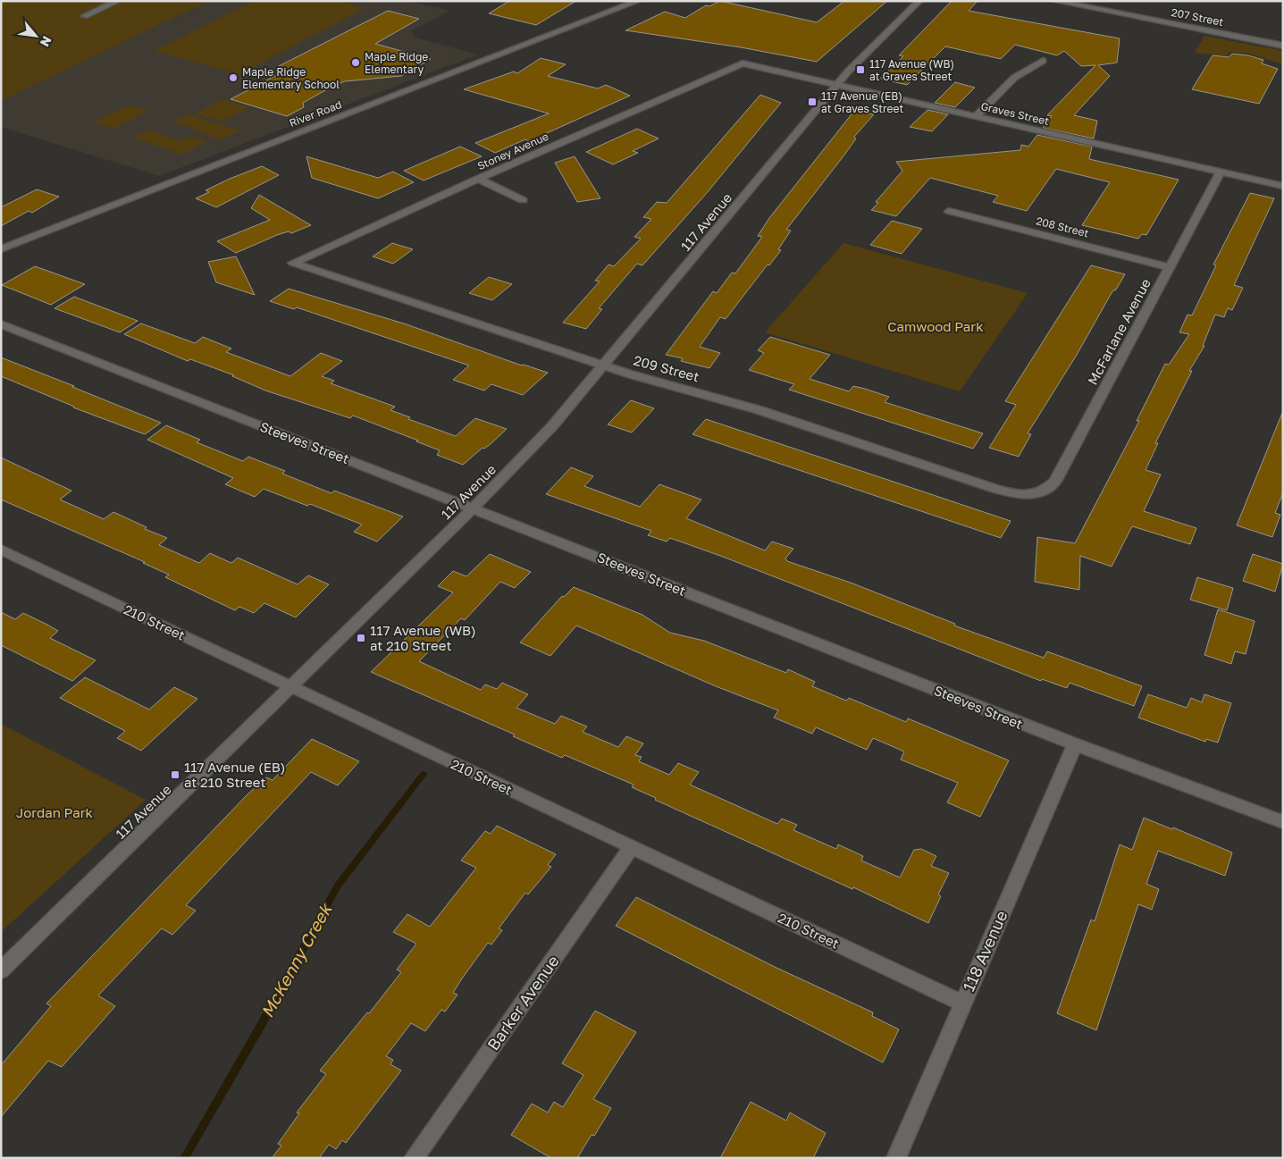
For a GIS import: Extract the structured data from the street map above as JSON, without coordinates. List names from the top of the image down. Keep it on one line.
{"streets":{"street":["207 Street","River Road","Graves Street","Stoney Avenue","117 Avenue","208 Street","McFarlane Avenue","209 Street","Steeves Street","210 Street","118 Avenue","Barker Avenue"]},"crossings":[["Graves Street","Stoney Avenue"],["Graves Street","117 Avenue"],["Graves Street","McFarlane Avenue"],["Stoney Avenue","209 Street"],["117 Avenue","209 Street"],["117 Avenue","Steeves Street"],["117 Avenue","210 Street"],["208 Street","McFarlane Avenue"],["McFarlane Avenue","209 Street"],["Steeves Street","118 Avenue"],["210 Street","118 Avenue"],["210 Street","Barker Avenue"]],"water":["McKenny Creek"],"parks":["Camwood Park","Jordan Park"],"places":{"other":["Maple Ridge Elementary","Maple Ridge Elementary School"],"transit":["117 Avenue (WB) at Graves Street","117 Avenue (EB) at Graves Street","117 Avenue (WB) at 210 Street","117 Avenue (EB) at 210 Street"]},"north":"bottom right"}
